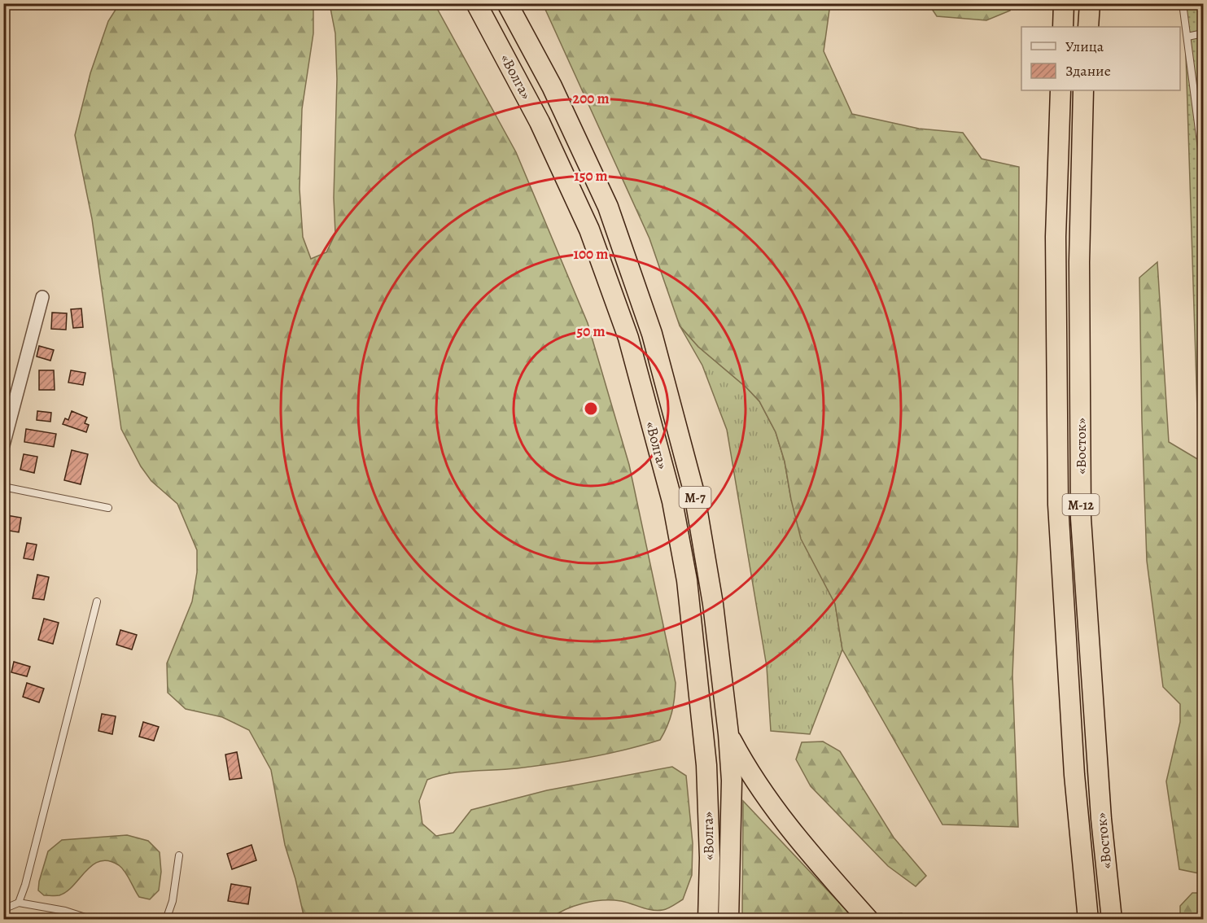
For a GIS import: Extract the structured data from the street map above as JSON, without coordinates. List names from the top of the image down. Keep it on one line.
{"streets":{"highway":["«Волга»","«Восток»","М-7","М-12"]},"legend":["Улица","Здание"],"rings":["200 m","150 m","100 m","50 m"]}
